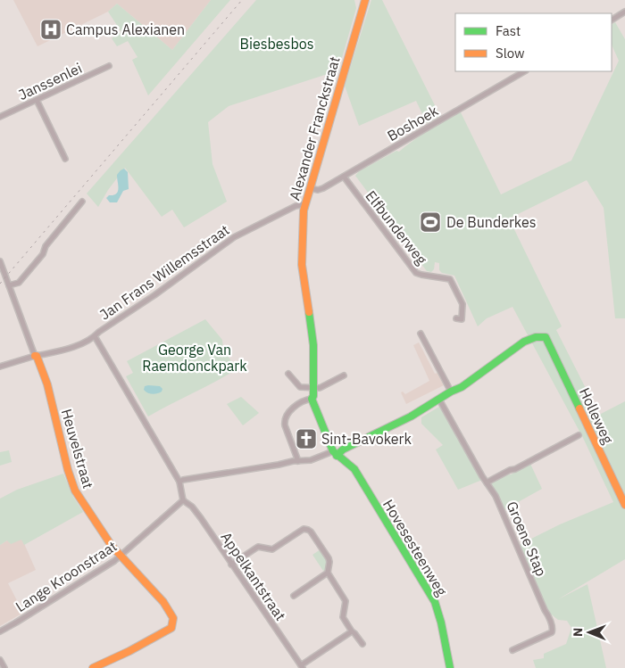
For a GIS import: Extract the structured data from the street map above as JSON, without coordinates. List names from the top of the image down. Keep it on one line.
{"streets":{"street":["Janssenlei","Boshoek","Alexander Franckstraat","Elfbunderweg","Jan Frans Willemsstraat","Holleweg","Heuvelstraat","Groene Stap","Hovesesteenweg","Lange Kroonstraat","Appelkantstraat"]},"crossings":[["Boshoek","Alexander Franckstraat"],["Boshoek","Elfbunderweg"],["Alexander Franckstraat","Jan Frans Willemsstraat"],["Jan Frans Willemsstraat","Heuvelstraat"],["Heuvelstraat","Lange Kroonstraat"],["Lange Kroonstraat","Appelkantstraat"]],"parks":["Biesbesbos","George Van Raemdonckpark"],"places":{"hospital":["Campus Alexianen"],"sports":["De Bunderkes"],"church":["Sint-Bavokerk"]},"legend":["Fast","Slow"],"north":"left"}
